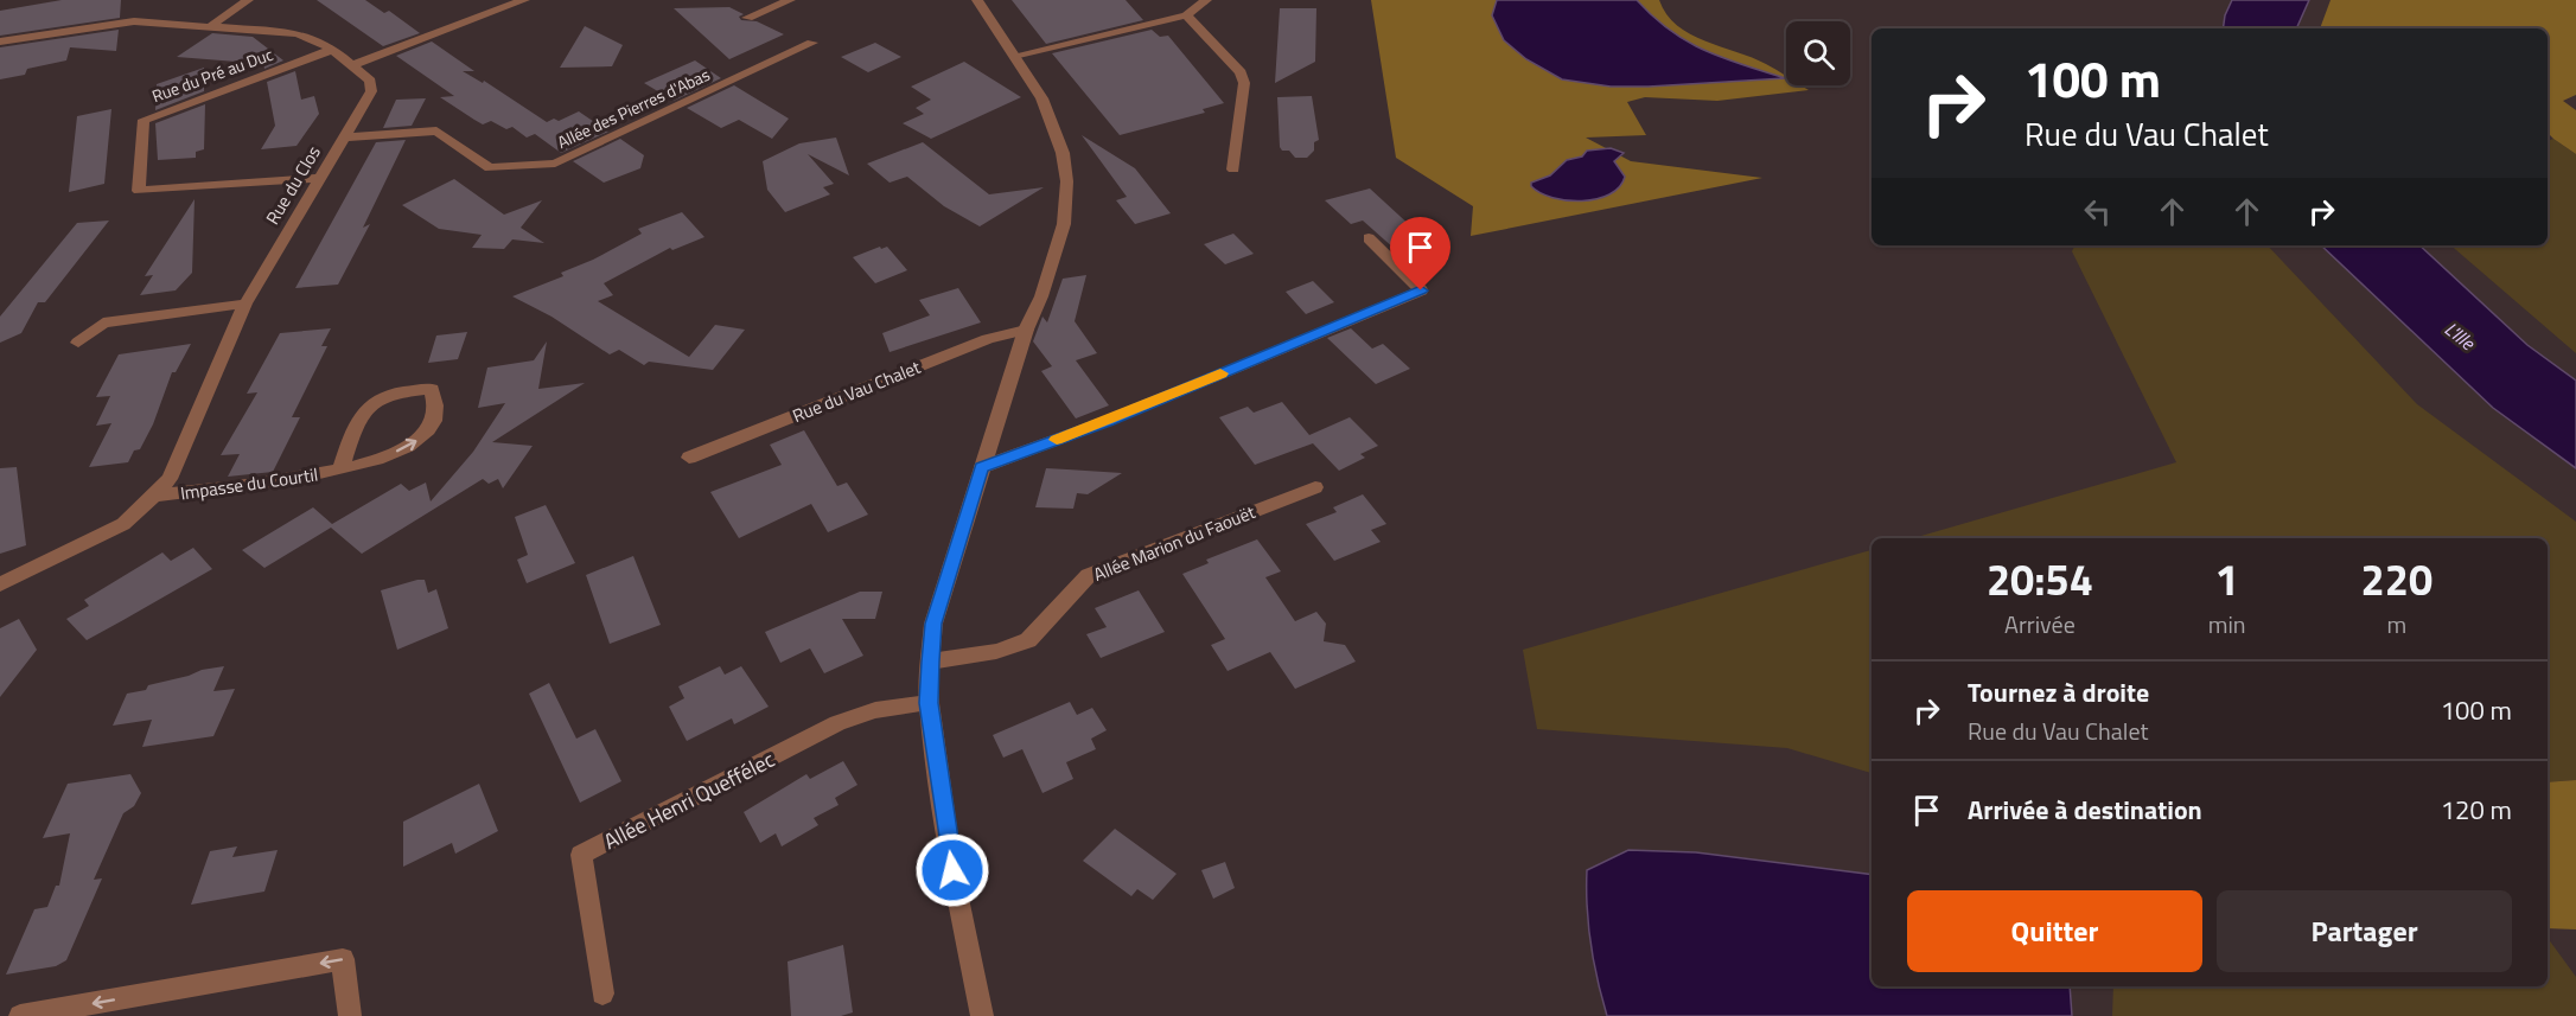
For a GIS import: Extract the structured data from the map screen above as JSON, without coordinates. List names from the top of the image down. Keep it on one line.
{"streets":{"street":["Rue du Pré au Duc","Allée des Pierres d'Abas","Rue du Clos","Rue du Vau Chalet","Impasse du Courtil","Allée Marion du Faouët","Allée Henri Queffélec"]},"crossings":[["Rue du Pré au Duc","Rue du Clos"],["Allée des Pierres d'Abas","Rue du Clos"],["Rue du Clos","Impasse du Courtil"]],"water":["L'Ille"],"page":{"turn":["100 m","Rue du Vau Chalet"],"eta":["20:54","Arrivée","1","min","220","m"],"list":[{"name":"Tournez à droite","note":"Rue du Vau Chalet","value":"100 m"},{"name":"Arrivée à destination","value":"120 m"}],"buttons":["Quitter","Partager"]}}
